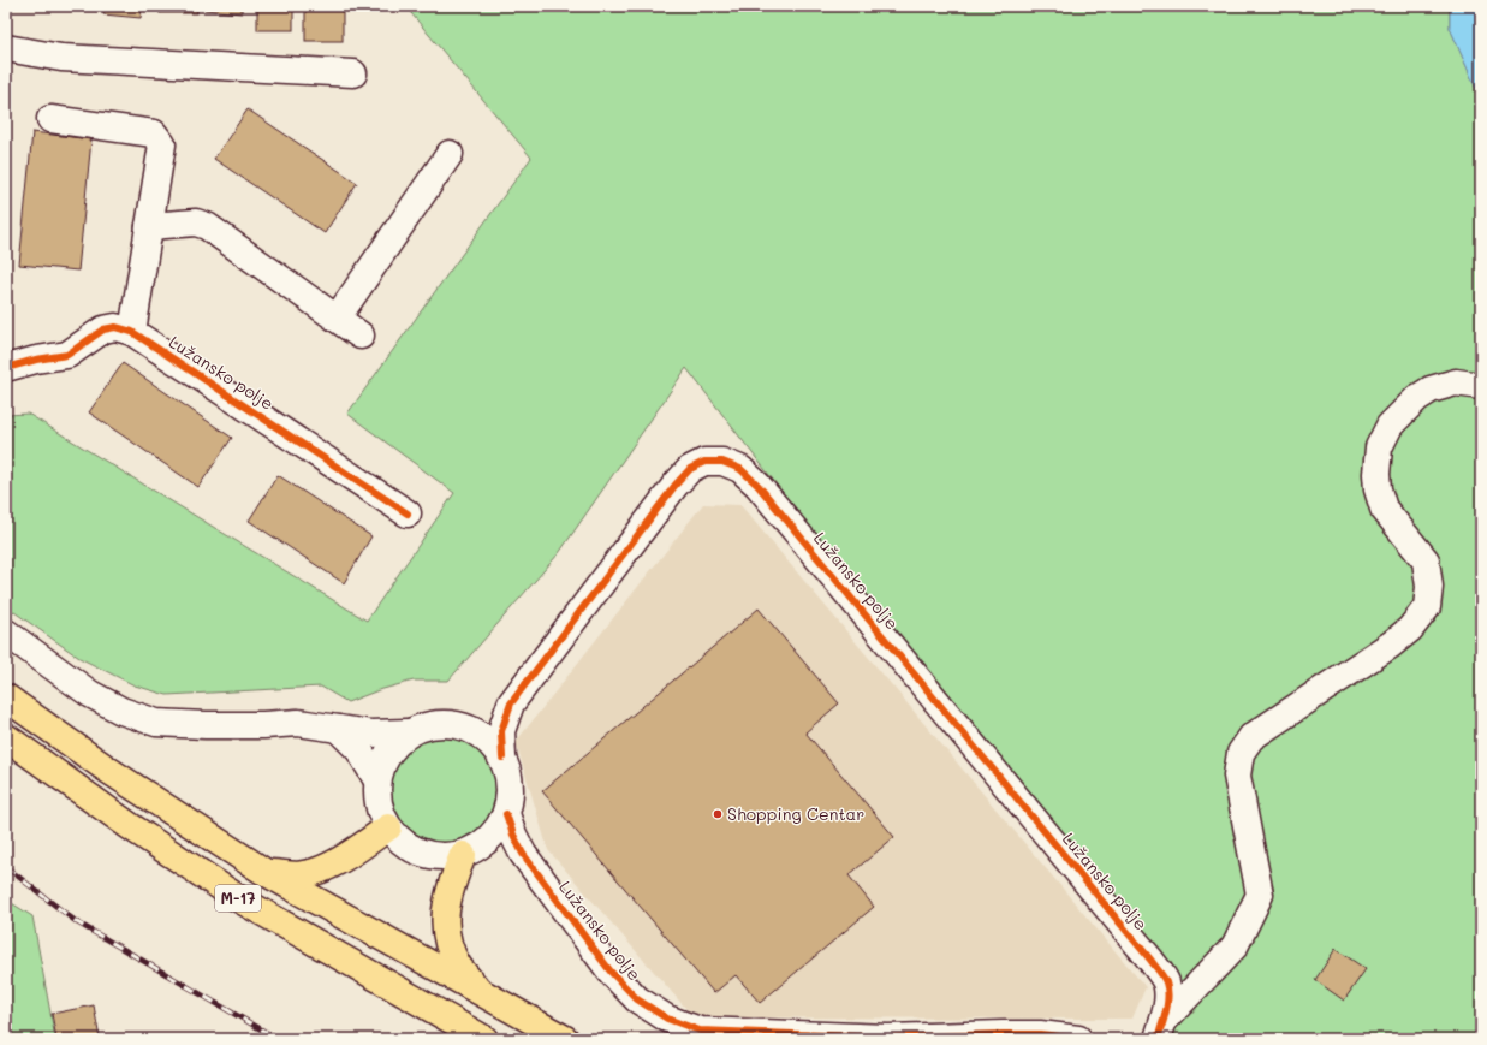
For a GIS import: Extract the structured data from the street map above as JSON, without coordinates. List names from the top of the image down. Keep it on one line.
{"streets":{"highway":["M-17"],"street":["Lužansko polje"]},"places":["Shopping Centar"]}
